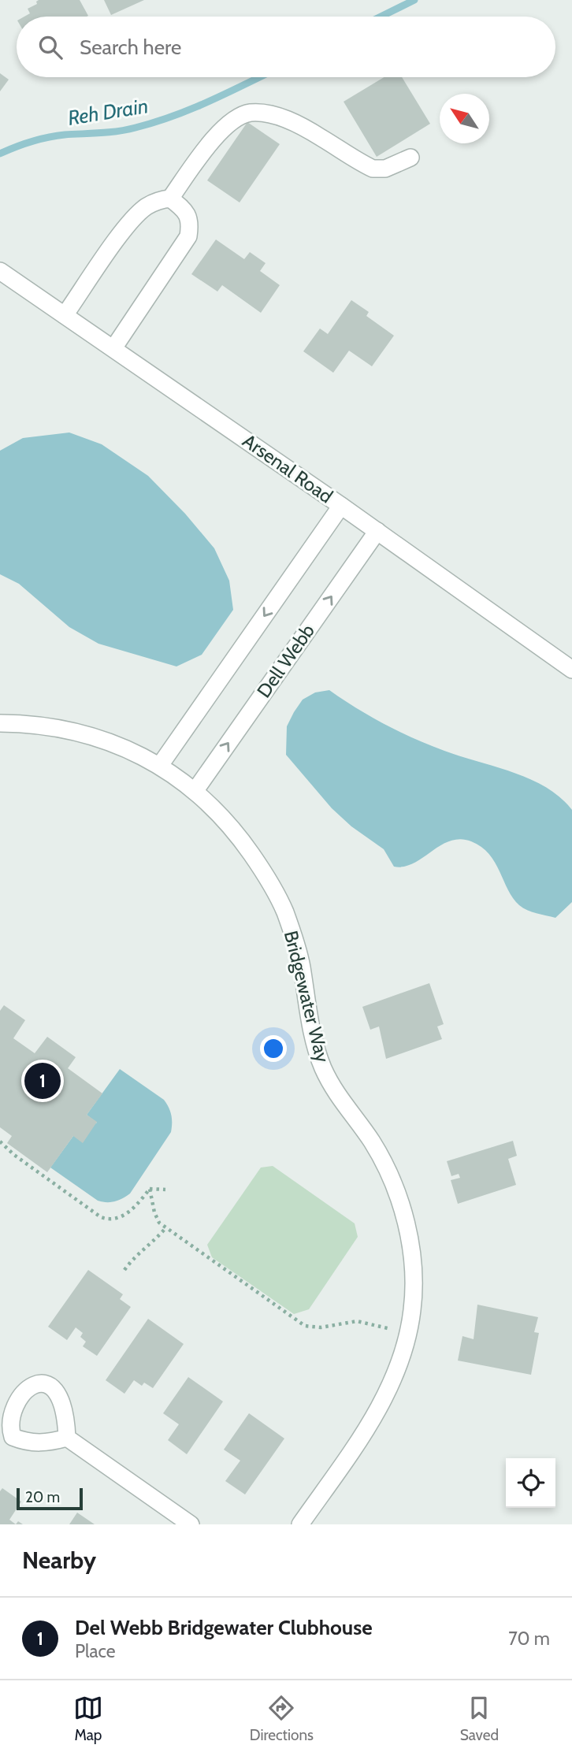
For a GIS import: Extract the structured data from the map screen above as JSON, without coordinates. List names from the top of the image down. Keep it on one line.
{"streets":{"street":["Arsenal Road","Dell Webb","Bridgewater Way"]},"crossings":[["Arsenal Road","Dell Webb"],["Dell Webb","Bridgewater Way"]],"water":["Reh Drain"],"scale_bar":"20 m","north":"top left","page":{"search":"Search here","pins":"1","scale":"20 m","heading":"Nearby","list":[{"mark":"1","name":"Del Webb Bridgewater Clubhouse","note":"Place","value":"70 m"}],"nav":["Map","Directions","Saved"]}}
